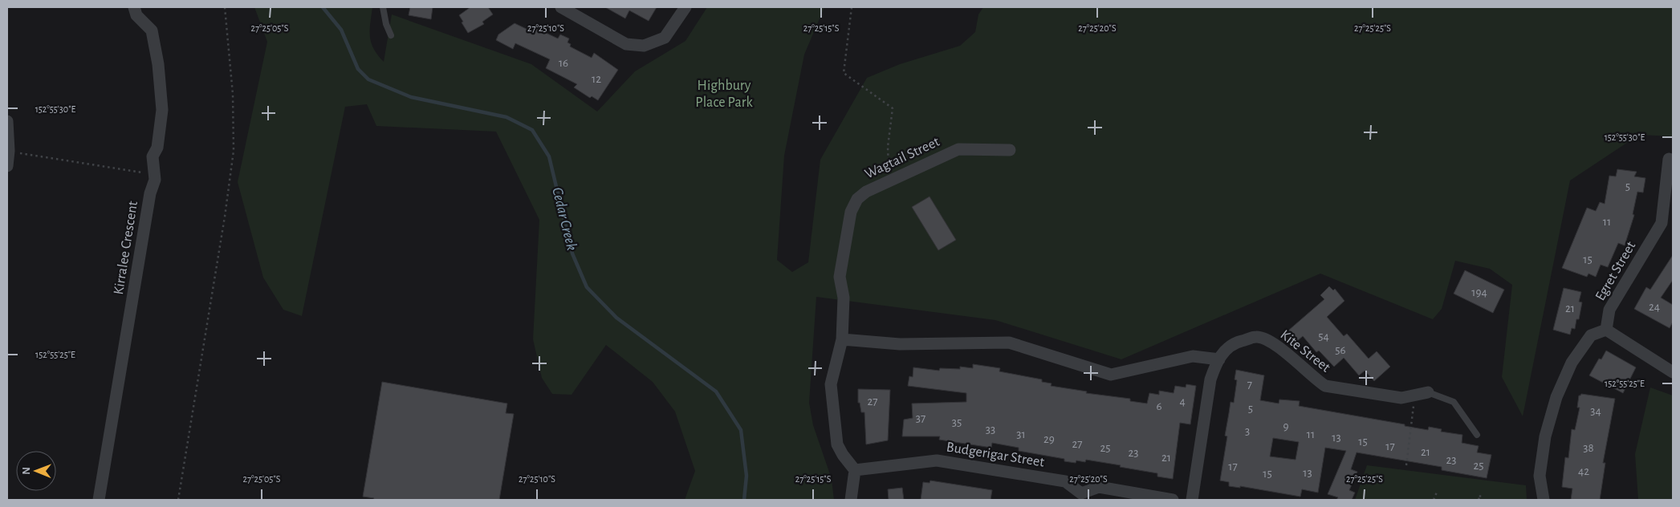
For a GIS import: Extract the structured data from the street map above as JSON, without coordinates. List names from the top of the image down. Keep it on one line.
{"streets":{"street":["Wagtail Street","Kirralee Crescent","Egret Street","Kite Street","Budgerigar Street"]},"crossings":[["Wagtail Street","Budgerigar Street"]],"water":["Cedar Creek"],"parks":["Highbury Place Park"],"house_numbers":["16","12","5","11","15","194","24","21","54","56","7","27","4","6","5","34","37","35","9","33","3","31","11","13","29","15","27","17","25","38","21","23","21","23","25","17","42","13","15"],"north":"left","coordinates":["27°25'05\"S","27°25'10\"S","27°25'15\"S","27°25'20\"S","27°25'25\"S","152°55'30\"E","152°55'25\"E"]}
